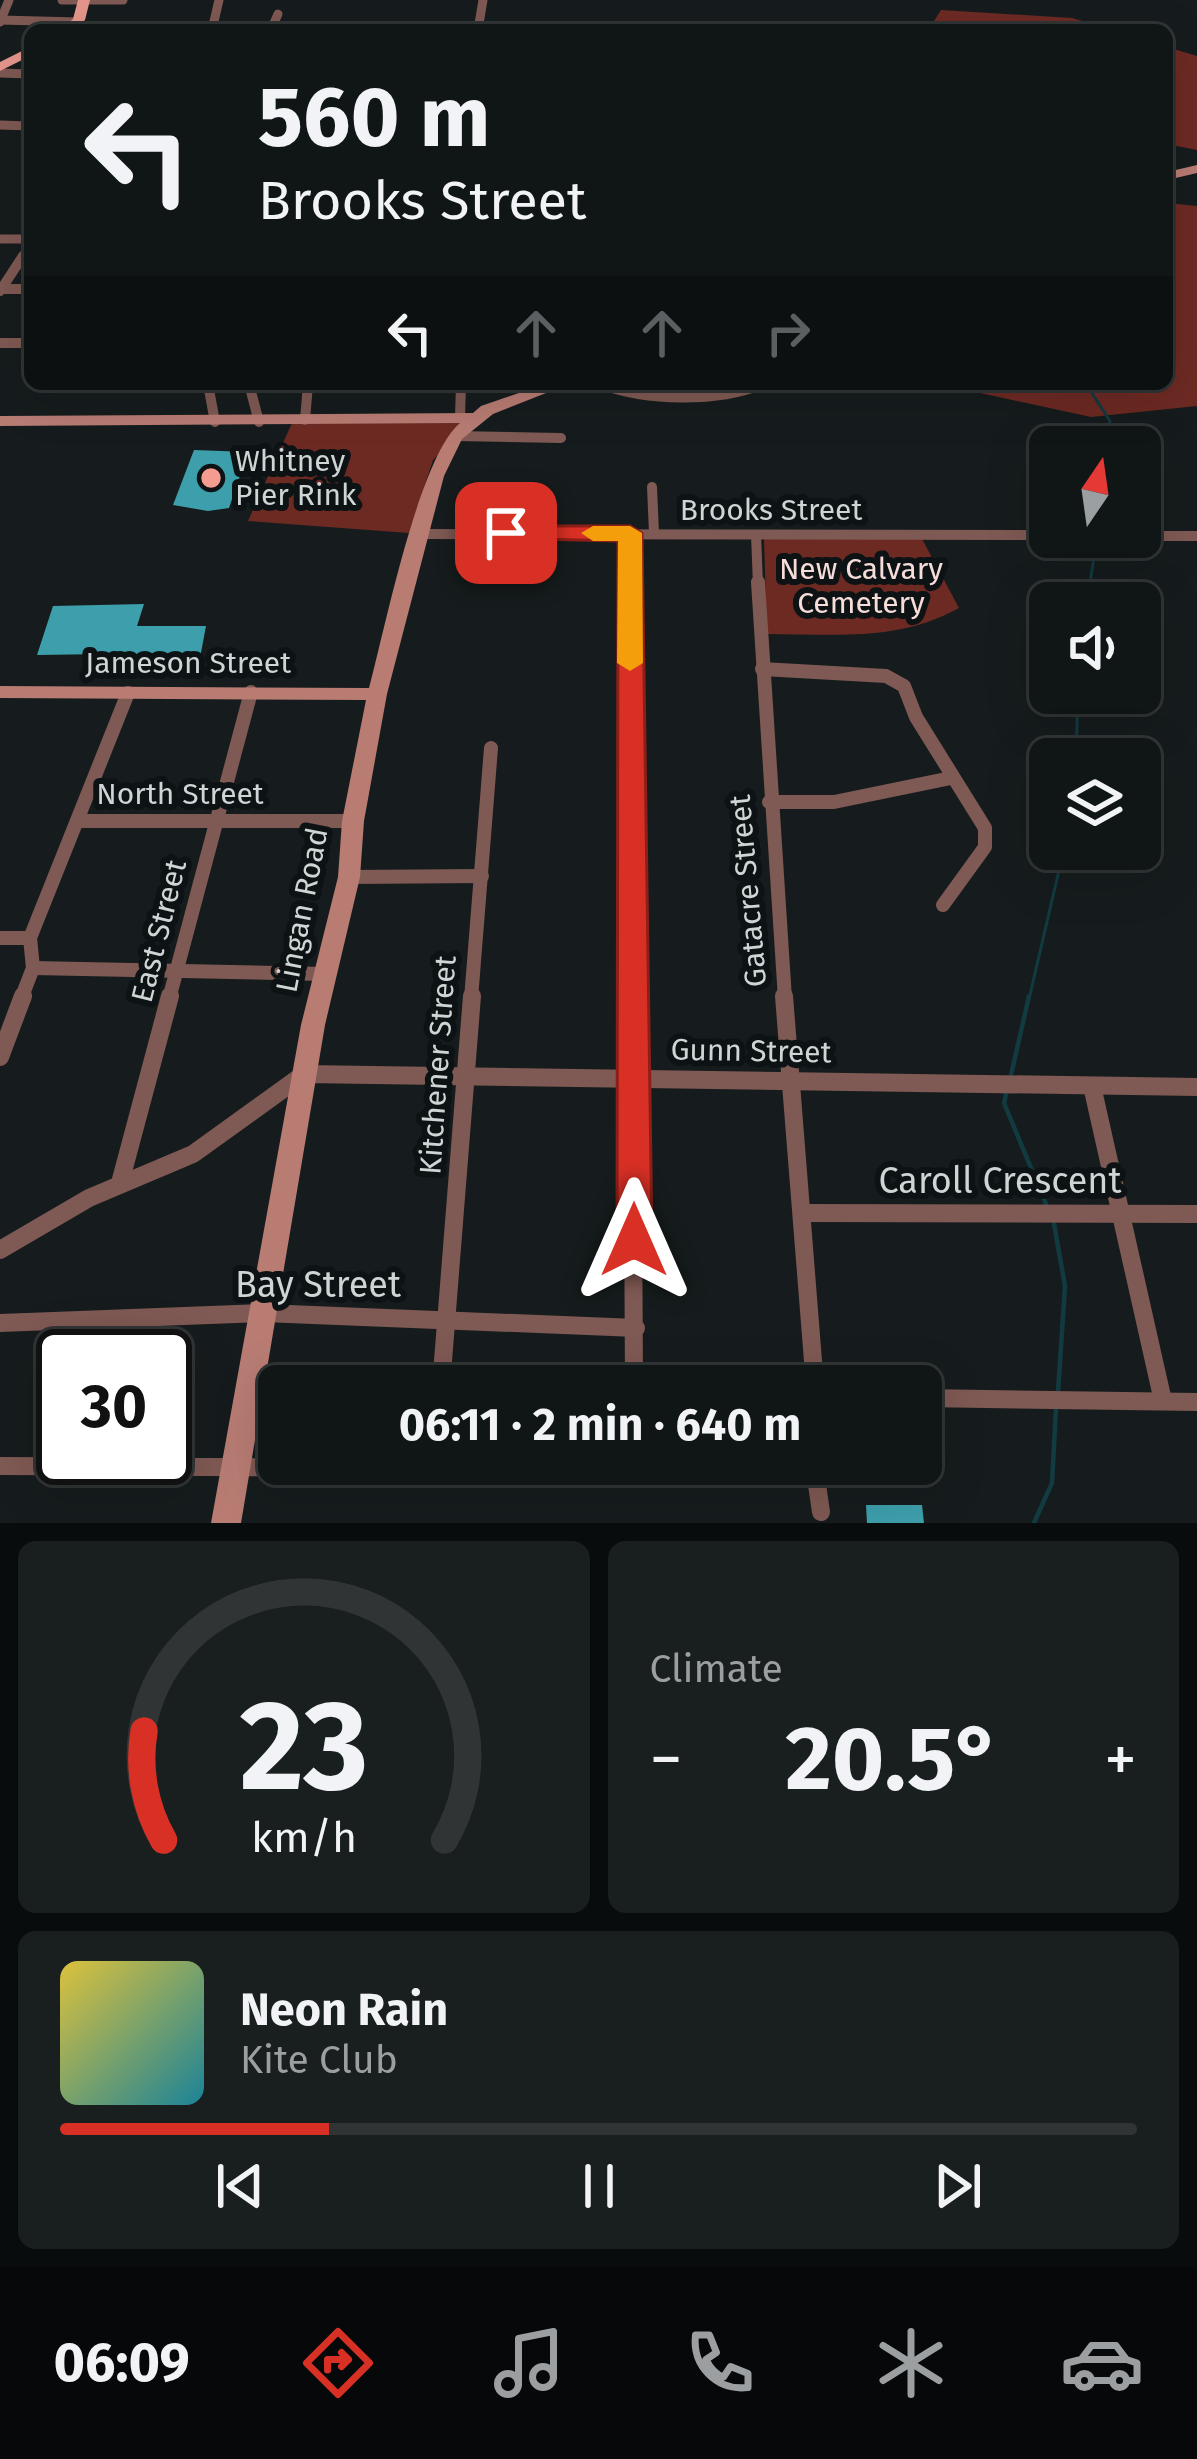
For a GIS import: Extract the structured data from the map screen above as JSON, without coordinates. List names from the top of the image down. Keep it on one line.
{"streets":{"street":["Brooks Street","Jameson Street","North Street","Gatacre Street","Lingan Road","East Street","Gunn Street","Kitchener Street","Caroll Crescent","Bay Street"]},"crossings":[["Brooks Street","Gatacre Street"],["Brooks Street","Lingan Road"],["Jameson Street","Lingan Road"],["Jameson Street","East Street"],["North Street","Lingan Road"],["North Street","East Street"],["Gatacre Street","Gunn Street"],["Gatacre Street","Caroll Crescent"],["Lingan Road","Gunn Street"],["Lingan Road","Bay Street"],["Gunn Street","Kitchener Street"],["Kitchener Street","Bay Street"]],"parks":["New Calvary Cemetery"],"places":["Whitney Pier Rink"],"north":"top","page":{"turn":["560 m","Brooks Street"],"limit":"30","trip":"06:11 · 2 min · 640 m","tile":"Climate","heat":["−","20.5°","+"],"song":["Neon Rain","Kite Club"],"tabs":"06:09","gauge":["23","km/h"]}}
